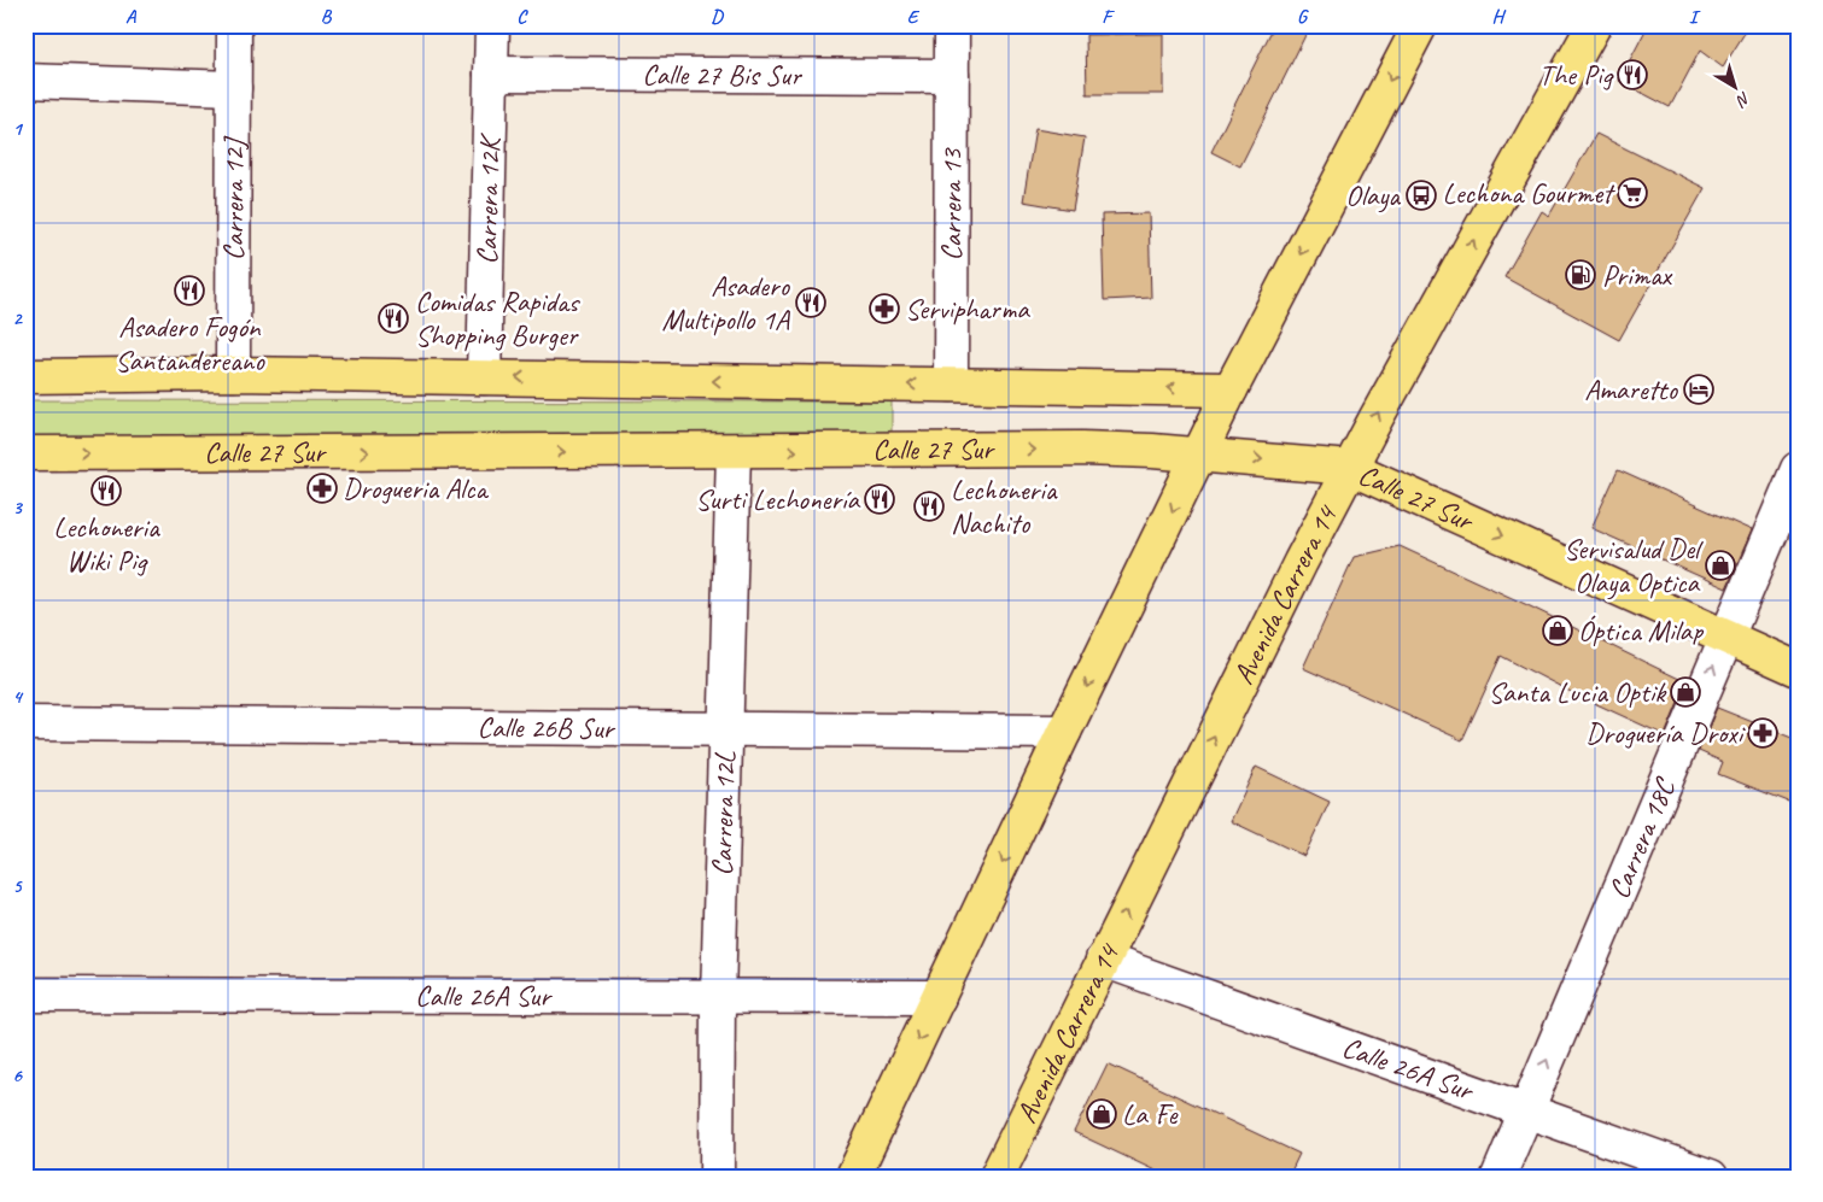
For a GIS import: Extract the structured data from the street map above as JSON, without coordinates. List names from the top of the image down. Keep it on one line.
{"streets":{"main road":["Calle 27 Sur","Avenida Carrera 14"],"street":["Calle 27 Bis Sur","Carrera 12J","Carrera 12K","Carrera 13","Calle 26B Sur","Carrera 12L","Carrera 18C","Calle 26A Sur"]},"crossings":[["Calle 27 Bis Sur","Carrera 12K"],["Calle 27 Bis Sur","Carrera 13"],["Calle 27 Sur","Avenida Carrera 14"],["Calle 27 Sur","Carrera 12L"],["Calle 27 Sur","Carrera 18C"],["Avenida Carrera 14","Calle 26A Sur"],["Calle 26B Sur","Carrera 12L"],["Carrera 12L","Calle 26A Sur"],["Carrera 18C","Calle 26A Sur"]],"one_way":["Carrera 18C"],"places":{"restaurant":["The Pig","Asadero Fogón Santandereano","Asadero Multipollo 1A","Comidas Rapidas Shopping Burger","Lechoneria Wiki Pig","Surti Lechonería","Lechoneria Nachito"],"supermarket":["Lechona Gourmet"],"bus stop":["Olaya"],"fuel station":["Primax"],"pharmacy":["Servipharma","Drogueria Alca","Droguería Droxi"],"hotel":["Amaretto"],"shop":["Servisalud Del Olaya Optica","Óptica Milap","Santa Lucia Optik","La Fe"]},"north":"bottom right","grid":{"columns":["A","B","C","D","E","F","G","H","I"],"rows":["1","2","3","4","5","6"]}}
